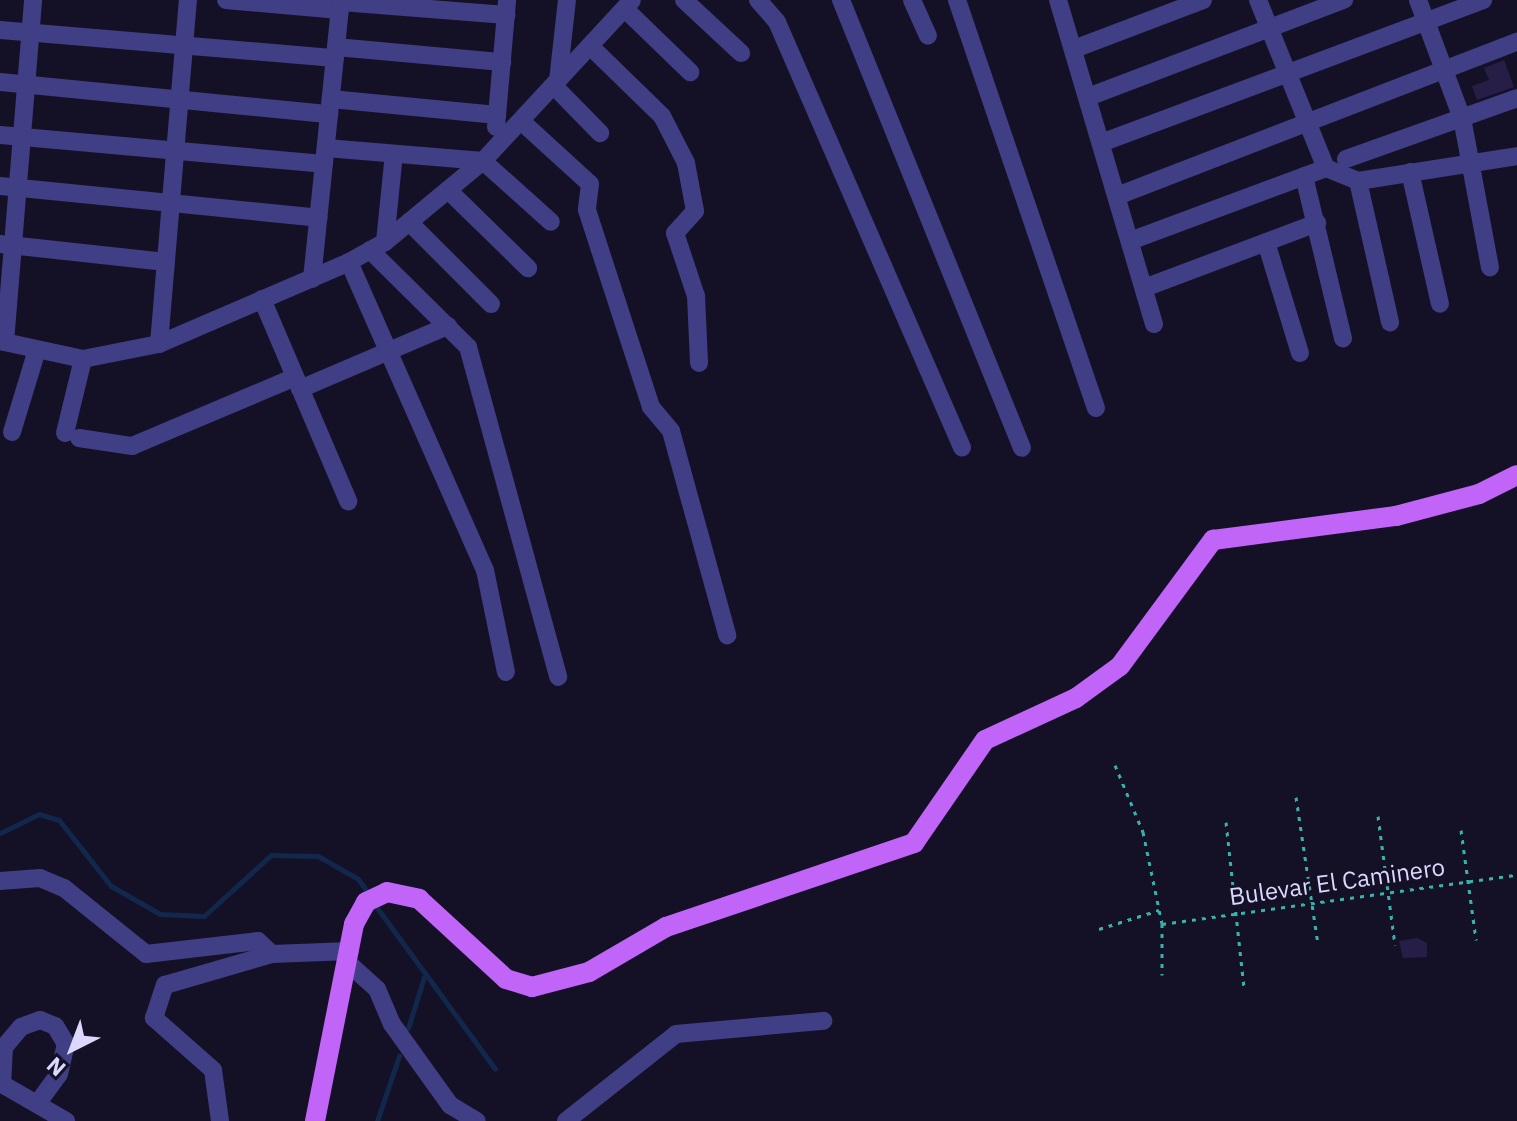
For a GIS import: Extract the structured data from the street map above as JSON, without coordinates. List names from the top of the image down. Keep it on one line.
{"streets":{"path":["Bulevar El Caminero"]},"north":"bottom left"}
